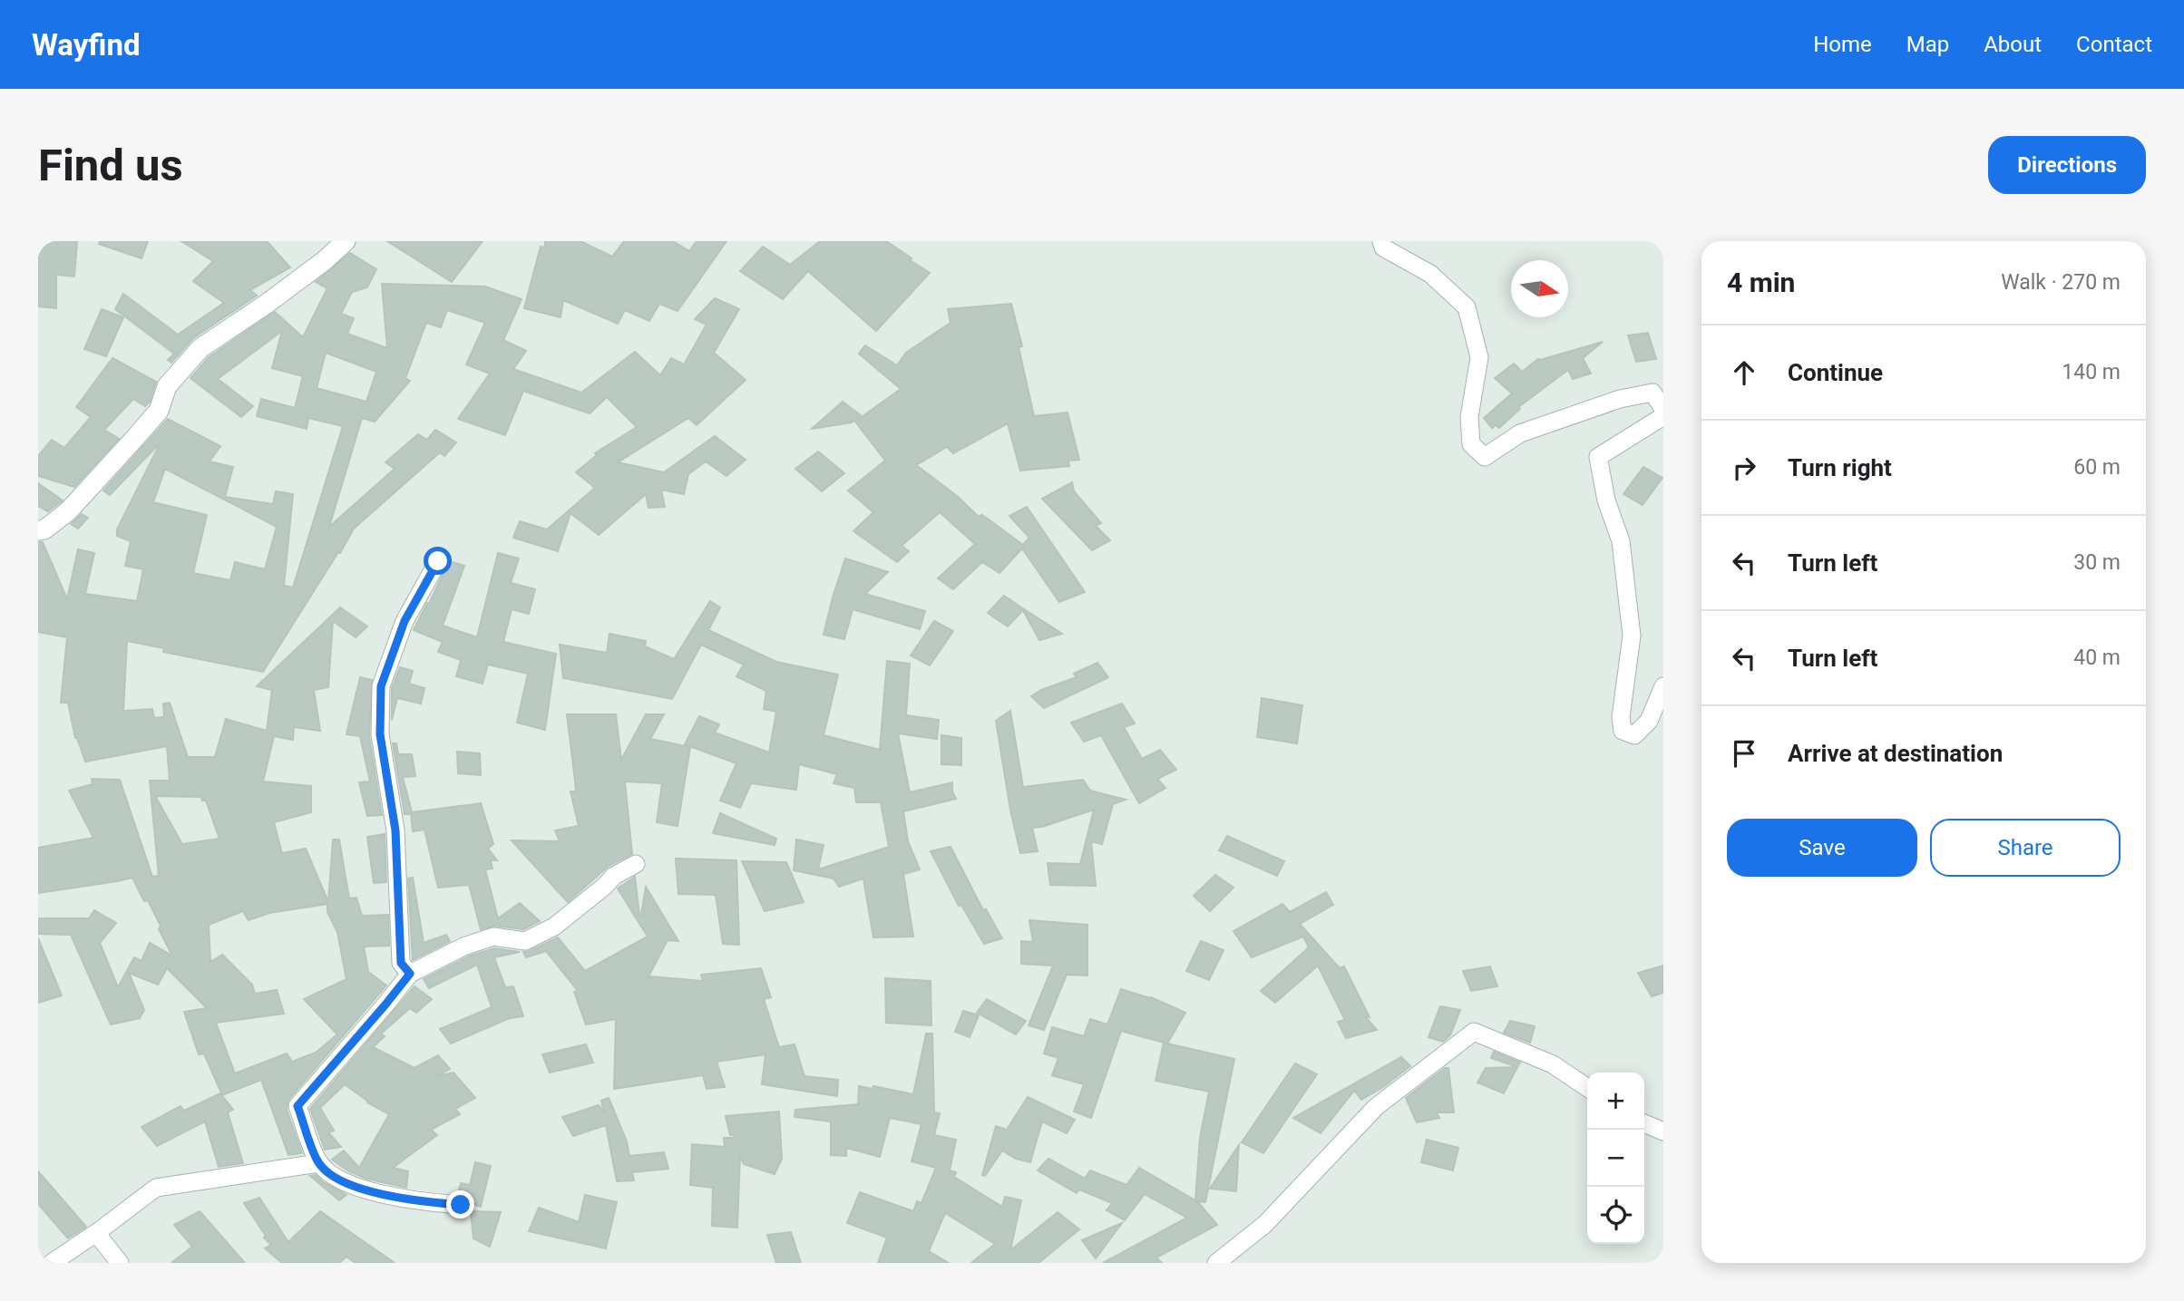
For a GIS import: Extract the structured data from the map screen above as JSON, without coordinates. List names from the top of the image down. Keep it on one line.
{"north":"right","page":{"header":"Wayfind","nav":["Home","Map","About","Contact"],"buttons":["Directions",["Save","Share"]],"title":"Find us","heading":["4 min","Walk · 270 m"],"list":[["Continue","140 m"],["Turn right","60 m"],["Turn left","30 m"],["Turn left","40 m"],"Arrive at destination"],"map_buttons":["+","−"]}}
